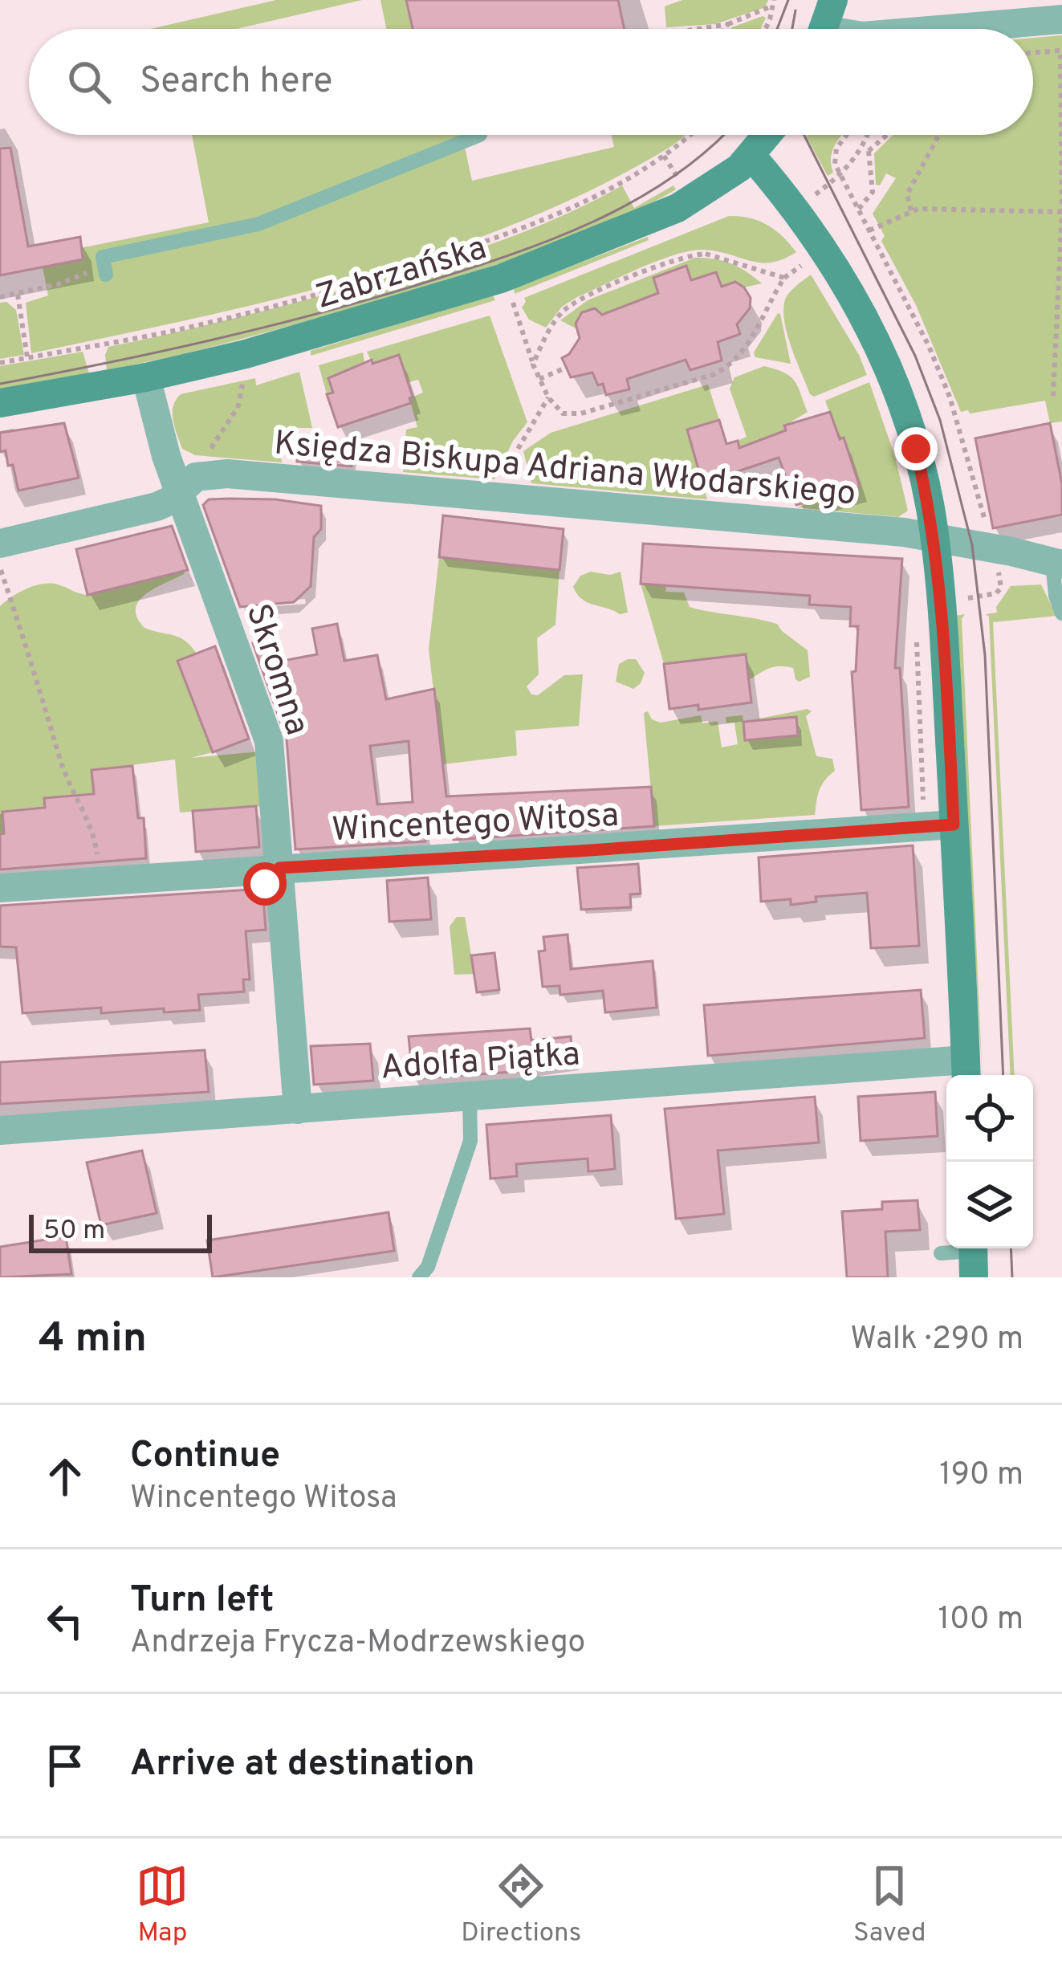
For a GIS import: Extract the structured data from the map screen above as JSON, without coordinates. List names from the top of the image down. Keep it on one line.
{"streets":{"main road":["Zabrzańska"],"street":["Księdza Biskupa Adriana Włodarskiego","Skromna","Wincentego Witosa","Adolfa Piątka"]},"crossings":[["Zabrzańska","Skromna"],["Księdza Biskupa Adriana Włodarskiego","Skromna"],["Skromna","Wincentego Witosa"],["Skromna","Adolfa Piątka"]],"scale_bar":"50 m","page":{"search":"Search here","scale":"50 m","heading":["4 min","Walk · 290 m"],"list":[["Continue","Wincentego Witosa","190 m"],["Turn left","Andrzeja Frycza-Modrzewskiego","100 m"],"Arrive at destination"],"nav":["Map","Directions","Saved"]}}
